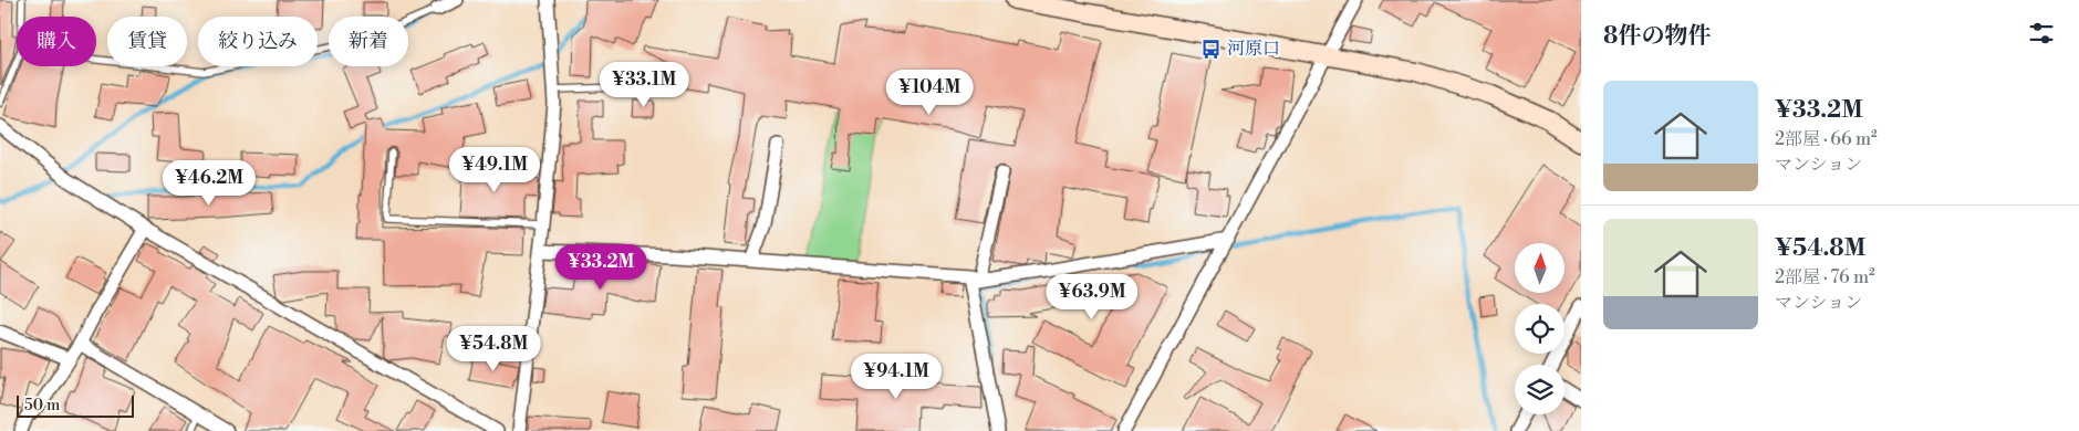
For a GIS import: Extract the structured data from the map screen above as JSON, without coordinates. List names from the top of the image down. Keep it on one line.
{"places":{"bus stop":["河原口"]},"scale_bar":"50 m","north":"top","page":{"heading":"8件の物件","chip":["購入","賃貸","絞り込み","新着"],"price":["¥33.1M","¥104M","¥49.1M","¥46.2M","¥33.2M","¥63.9M","¥54.8M","¥94.1M"],"list":[{"name":"¥33.2M","note":"2部屋 · 66 m² · マンション"},{"name":"¥54.8M","note":"2部屋 · 76 m² · マンション"}],"scale":"50 m"}}
